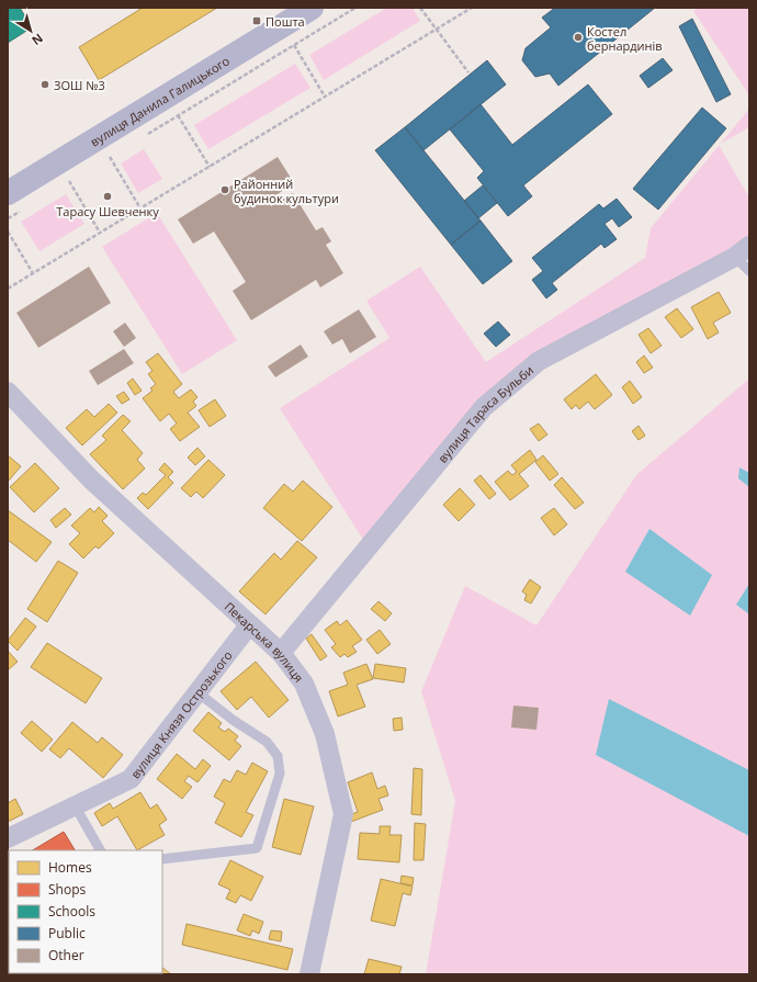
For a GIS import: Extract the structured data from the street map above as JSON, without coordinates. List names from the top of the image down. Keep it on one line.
{"streets":{"main road":["вулиця Данила Галицького"],"street":["вулиця Тараса Бульби","Пекарська вулиця","вулиця Князя Острозького"]},"crossings":[["вулиця Тараса Бульби","Пекарська вулиця"],["Пекарська вулиця","вулиця Князя Острозького"]],"places":{"transit":["Пошта"],"other":["Костел бернардинів","ЗОШ №3","Районний будинок культури","Тарасу Шевченку"]},"legend":["Homes","Shops","Schools","Public","Other"],"north":"bottom right"}
